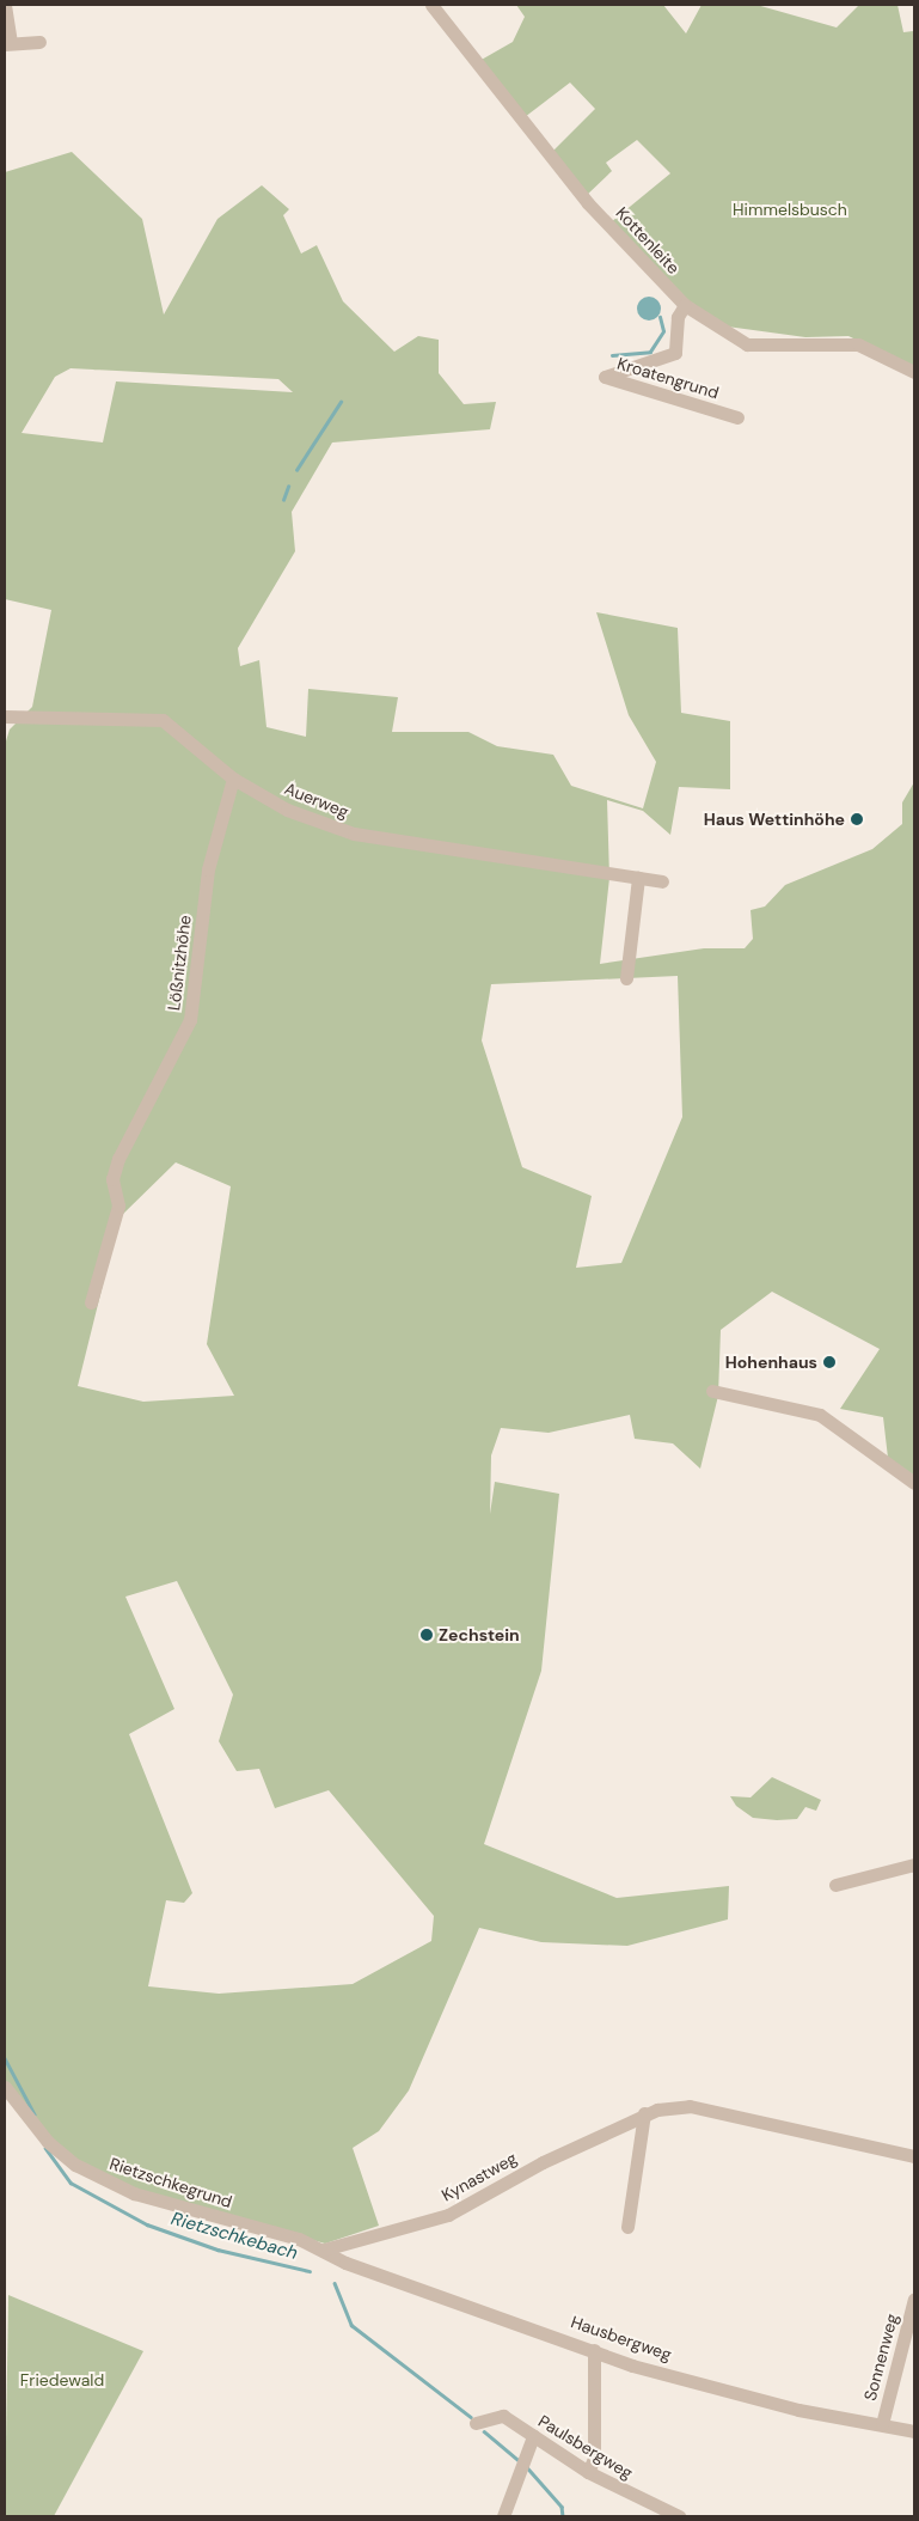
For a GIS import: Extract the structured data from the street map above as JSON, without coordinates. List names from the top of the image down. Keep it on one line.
{"streets":{"street":["Kottenleite","Kroatengrund","Auerweg","Lößnitzhöhe","Kynastweg","Rietzschkegrund","Hausbergweg","Sonnenweg","Paulsbergweg"]},"crossings":[["Kottenleite","Kroatengrund"],["Auerweg","Lößnitzhöhe"],["Kynastweg","Rietzschkegrund"],["Kynastweg","Hausbergweg"],["Rietzschkegrund","Hausbergweg"],["Hausbergweg","Sonnenweg"]],"water":["Rietzschkebach"],"parks":["Himmelsbusch","Friedewald"],"places":["Haus Wettinhöhe","Hohenhaus","Zechstein"]}
